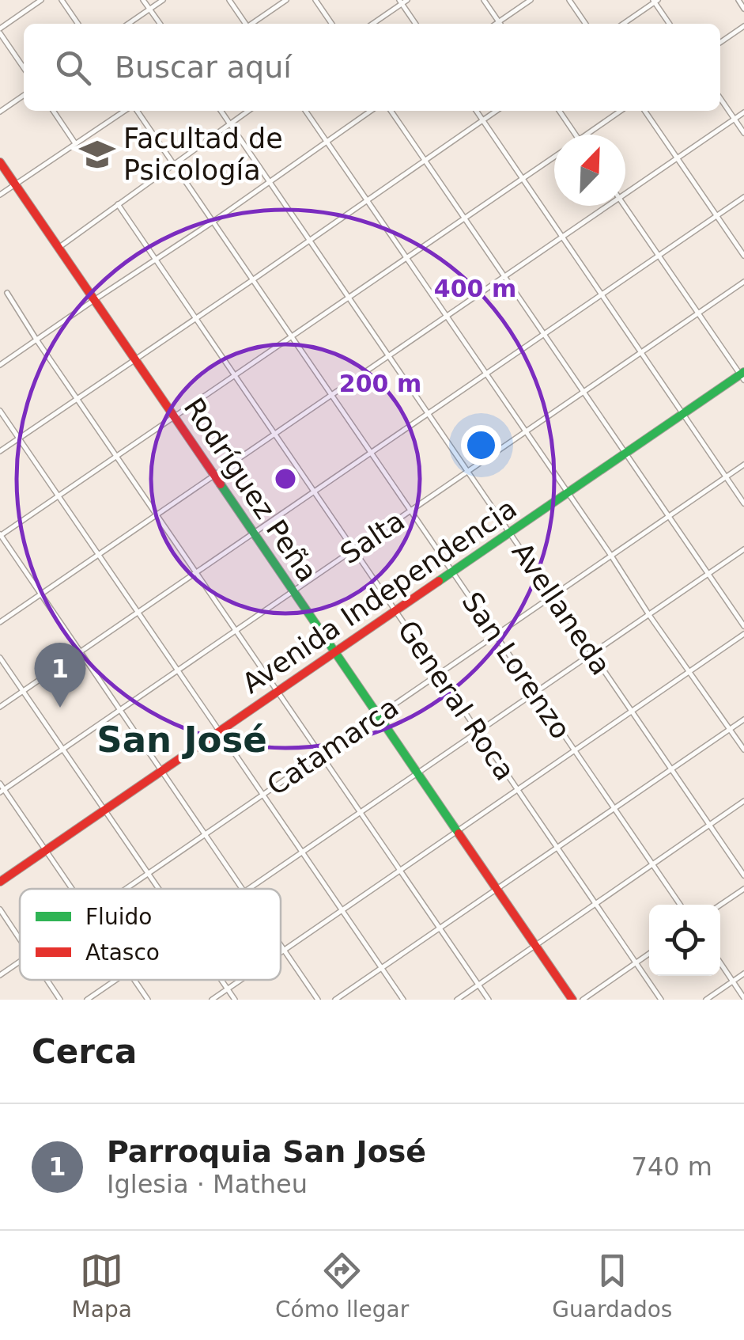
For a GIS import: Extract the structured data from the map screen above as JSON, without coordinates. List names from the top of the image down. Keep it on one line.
{"streets":{"street":["Rodríguez Peña","Salta","Avenida Independencia","Avellaneda","San Lorenzo","General Roca","Catamarca"]},"crossings":[["Rodríguez Peña","Salta"],["Rodríguez Peña","Avenida Independencia"],["Rodríguez Peña","Catamarca"],["Salta","Avellaneda"],["Salta","San Lorenzo"],["Salta","General Roca"],["Avenida Independencia","Avellaneda"],["Avenida Independencia","San Lorenzo"],["Avenida Independencia","General Roca"],["Avellaneda","Catamarca"],["San Lorenzo","Catamarca"],["General Roca","Catamarca"]],"districts":["San José"],"places":{"school or university":["Facultad de Psicología"]},"legend":["Fluido","Atasco"],"north":"top right","page":{"search":"Buscar aquí","pins":"1","heading":"Cerca","list":[{"mark":"1","name":"Parroquia San José","note":"Iglesia · Matheu","value":"740 m"}],"nav":["Mapa","Cómo llegar","Guardados"]},"rings":["400 m","200 m"]}
